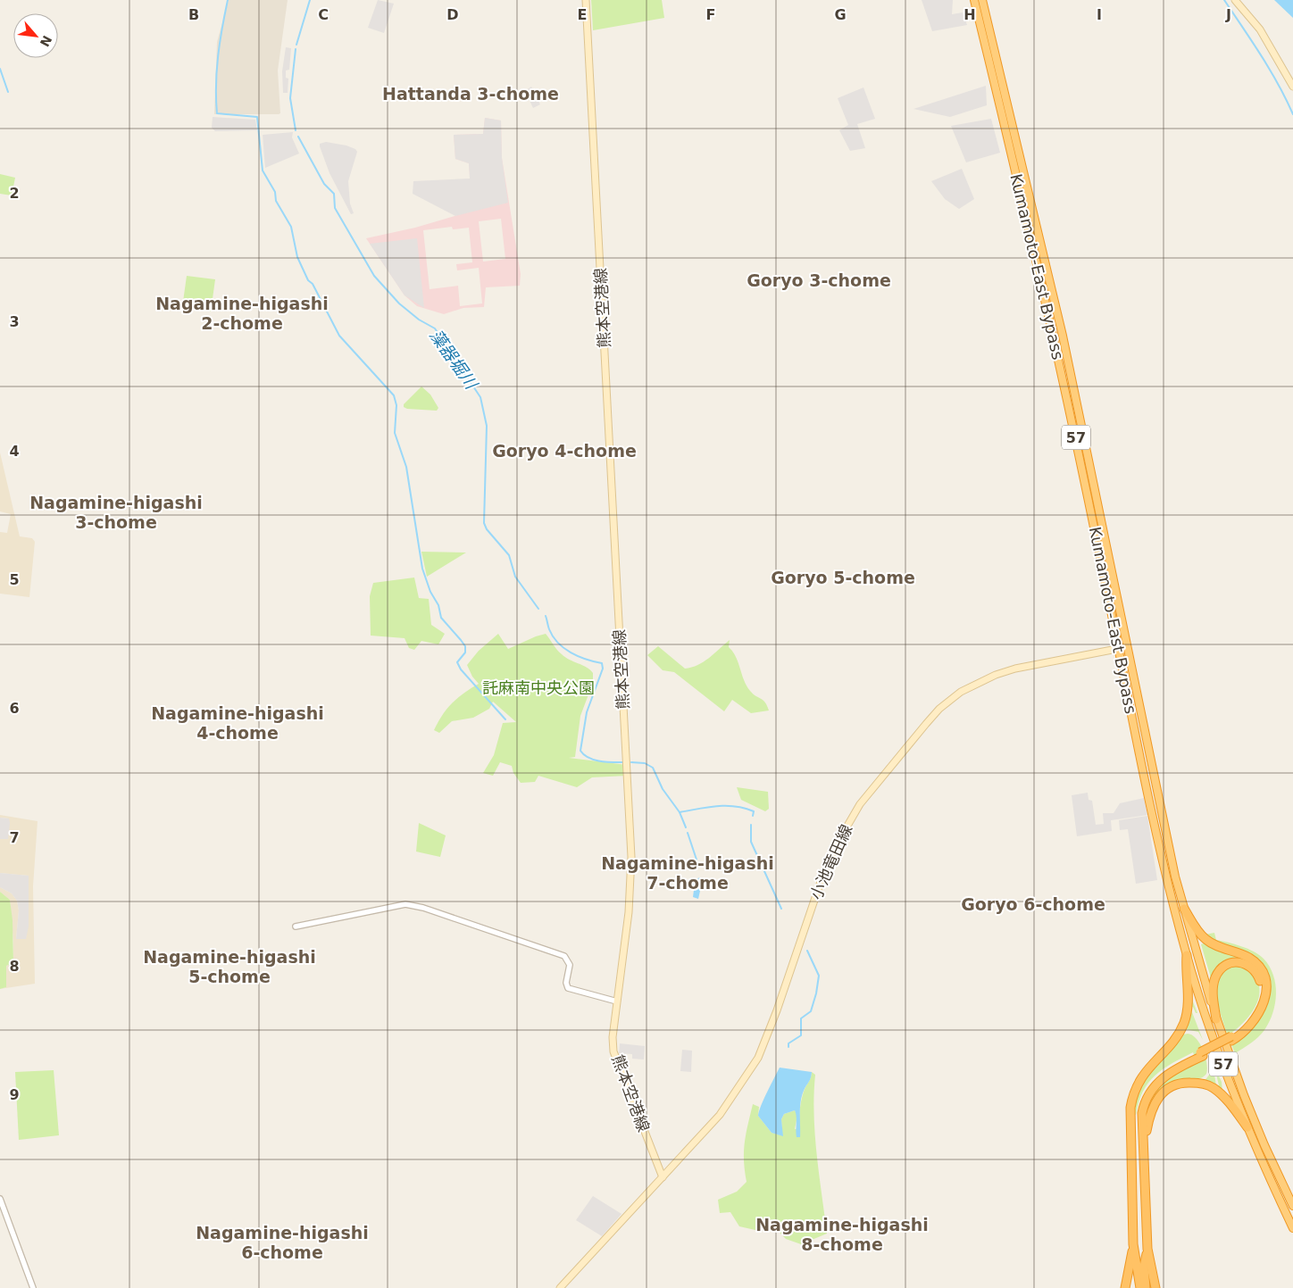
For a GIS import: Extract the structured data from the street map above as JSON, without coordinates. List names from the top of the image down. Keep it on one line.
{"streets":{"highway":["Kumamoto-East Bypass","57"],"main road":["熊本空港線","小池竜田線"]},"crossings":[["Kumamoto-East Bypass","小池竜田線"],["熊本空港線","小池竜田線"]],"districts":["Hattanda 3-chome","Goryo 3-chome","Nagamine-higashi 2-chome","Goryo 4-chome","Nagamine-higashi 3-chome","Goryo 5-chome","Nagamine-higashi 4-chome","Nagamine-higashi 7-chome","Goryo 6-chome","Nagamine-higashi 5-chome","Nagamine-higashi 8-chome","Nagamine-higashi 6-chome"],"water":["藻器堀川"],"parks":["託麻南中央公園"],"north":"bottom right","grid":{"columns":["B","C","D","E","F","G","H","I","J"],"rows":["2","3","4","5","6","7","8","9"]}}
